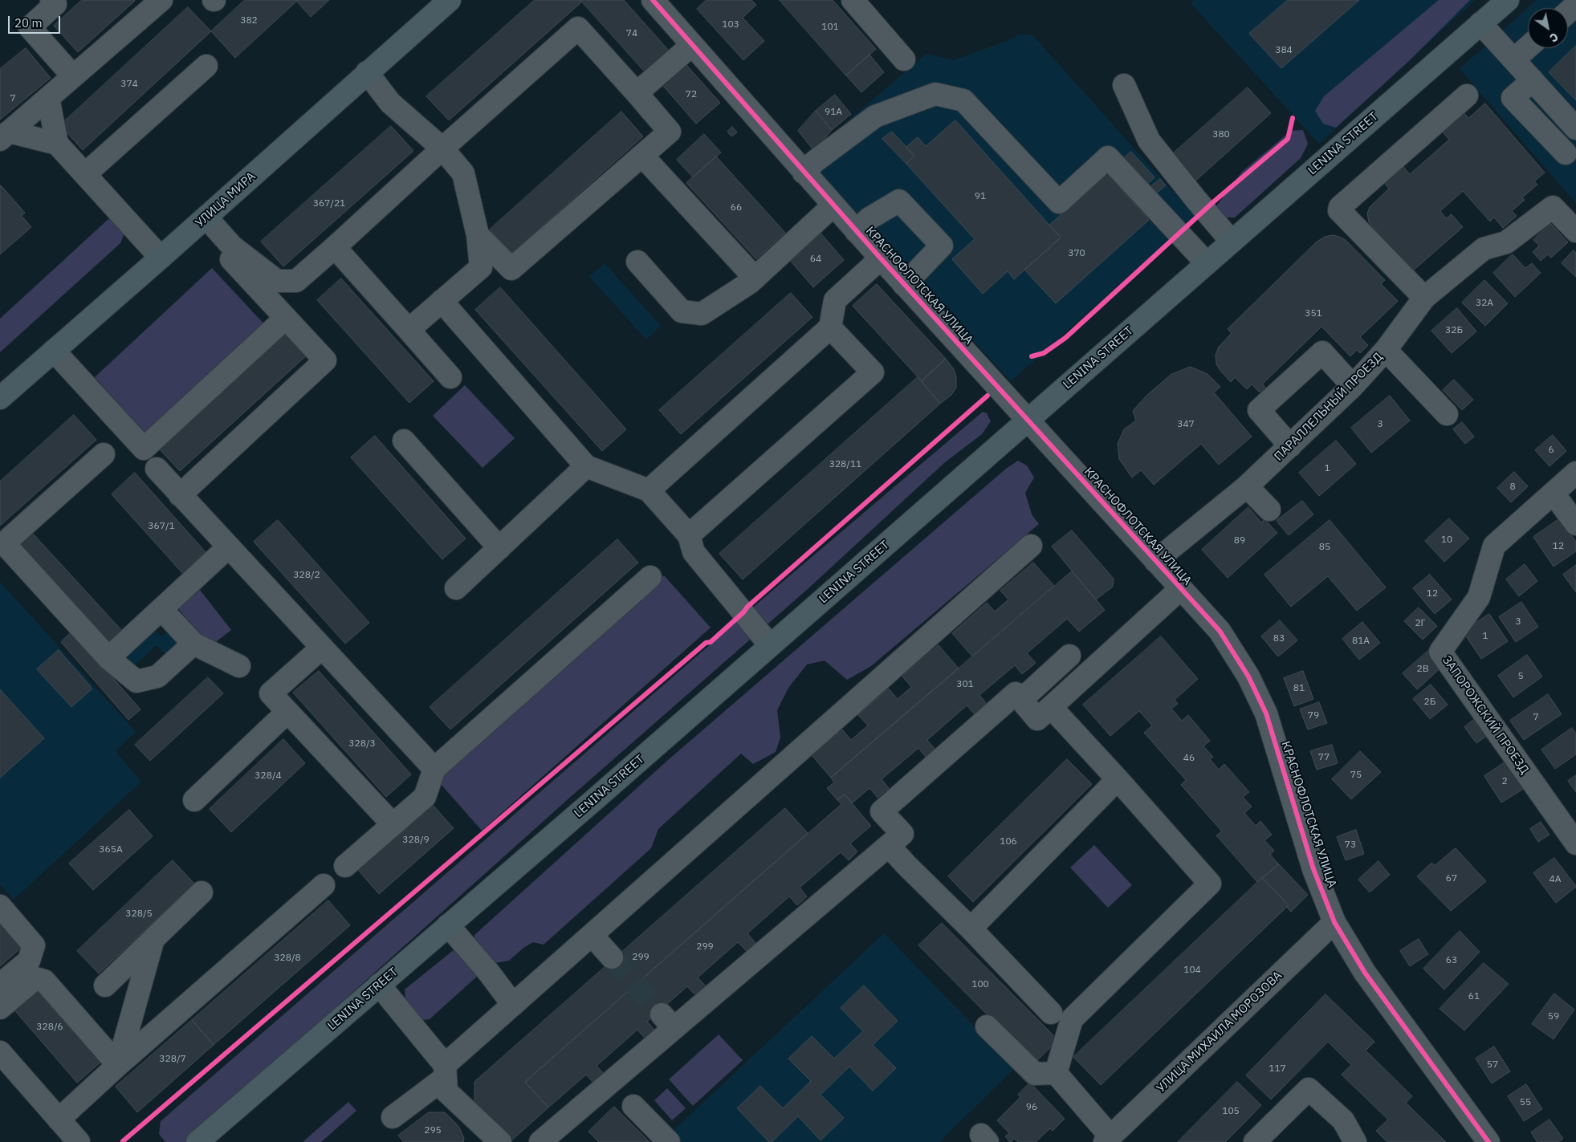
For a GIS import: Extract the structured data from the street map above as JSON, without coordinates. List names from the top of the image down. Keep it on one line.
{"streets":{"main road":["LENINA STREET","УЛИЦА МИРА"],"street":["КРАСНОФЛОТСКАЯ УЛИЦА","ПАРАЛЛЕЛЬНЫЙ ПРОЕЗД","ЗАПОРОЖСКИЙ ПРОЕЗД","УЛИЦА МИХАИЛА МОРОЗОВА"]},"crossings":[["LENINA STREET","КРАСНОФЛОТСКАЯ УЛИЦА"],["КРАСНОФЛОТСКАЯ УЛИЦА","ПАРАЛЛЕЛЬНЫЙ ПРОЕЗД"],["КРАСНОФЛОТСКАЯ УЛИЦА","УЛИЦА МИХАИЛА МОРОЗОВА"]],"house_numbers":["382","103","101","74","384","374","72","7","91А","380","91","367/21","66","370","64","32А","351","32Б","347","3","6","328/11","1","8","367/1","10","89","12","85","328/2","12","3","2Г","1","83","81А","2В","5","301","81","2Б","79","7","328/3","77","46","75","328/4","2","328/9","106","73","365А","67","4А","328/5","299","299","328/8","63","104","100","61","59","328/6","328/7","57","117","55","96","105","295"],"scale_bar":"20 m","north":"bottom right"}
